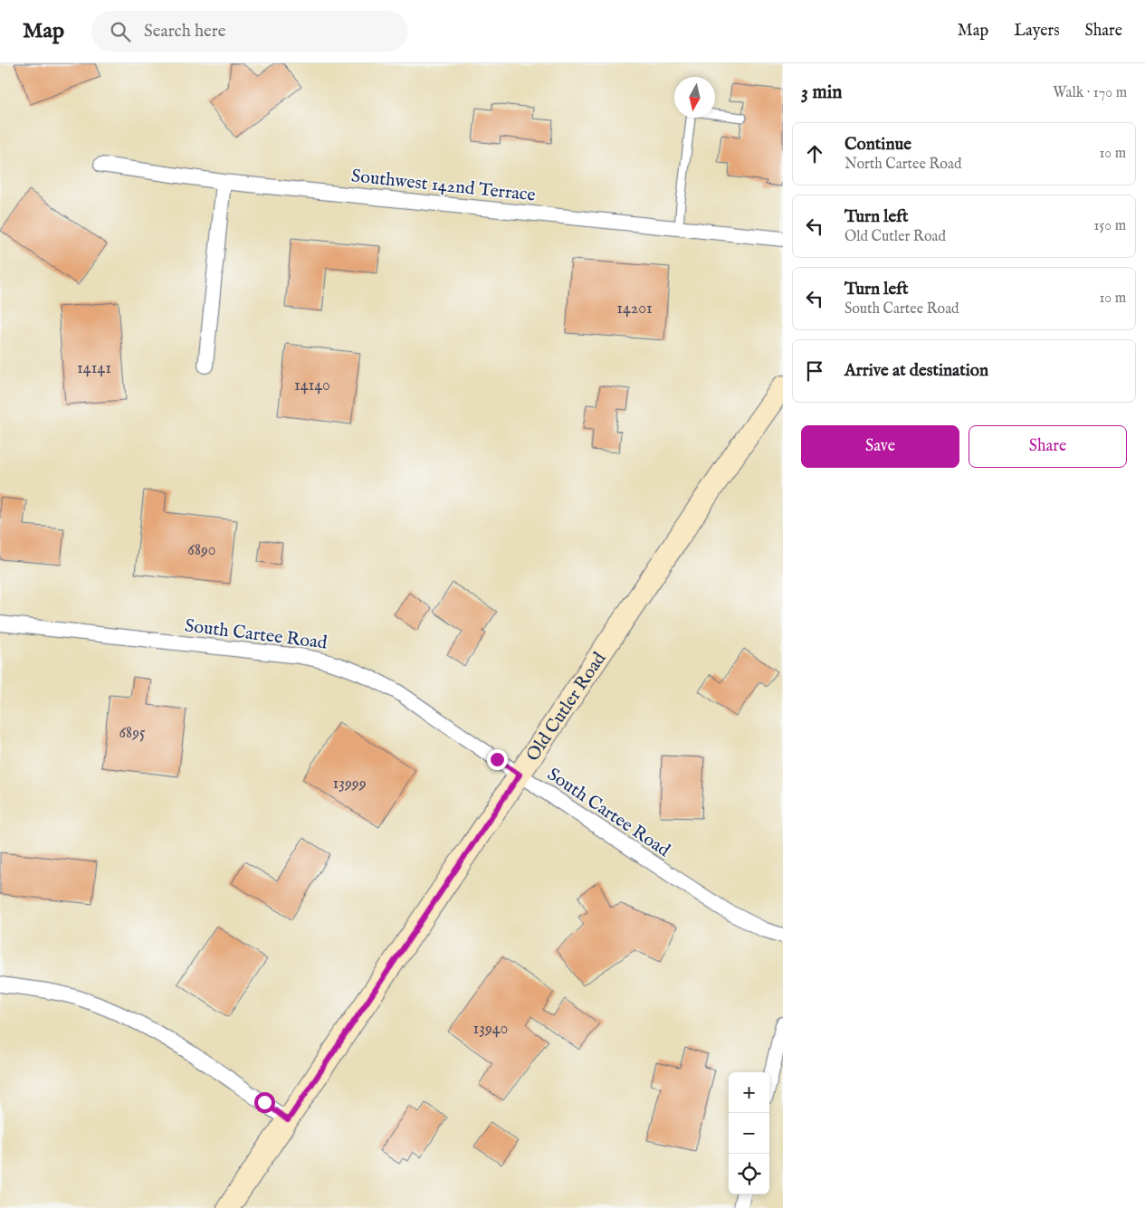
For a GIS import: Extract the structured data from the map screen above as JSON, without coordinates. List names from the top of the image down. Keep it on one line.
{"streets":{"main road":["Old Cutler Road"],"street":["Southwest 142nd Terrace","South Cartee Road"]},"crossings":[["South Cartee Road","Old Cutler Road"]],"house_numbers":["14201","14141","14140","6890","6895","13999","13940"],"north":"bottom","page":{"header":"Map","search":"Search here","nav":["Map","Layers","Share"],"heading":["3 min","Walk · 170 m"],"list":[["Continue","North Cartee Road","10 m"],["Turn left","Old Cutler Road","150 m"],["Turn left","South Cartee Road","10 m"],"Arrive at destination"],"buttons":["Save","Share"],"map_buttons":["+","−"]}}
